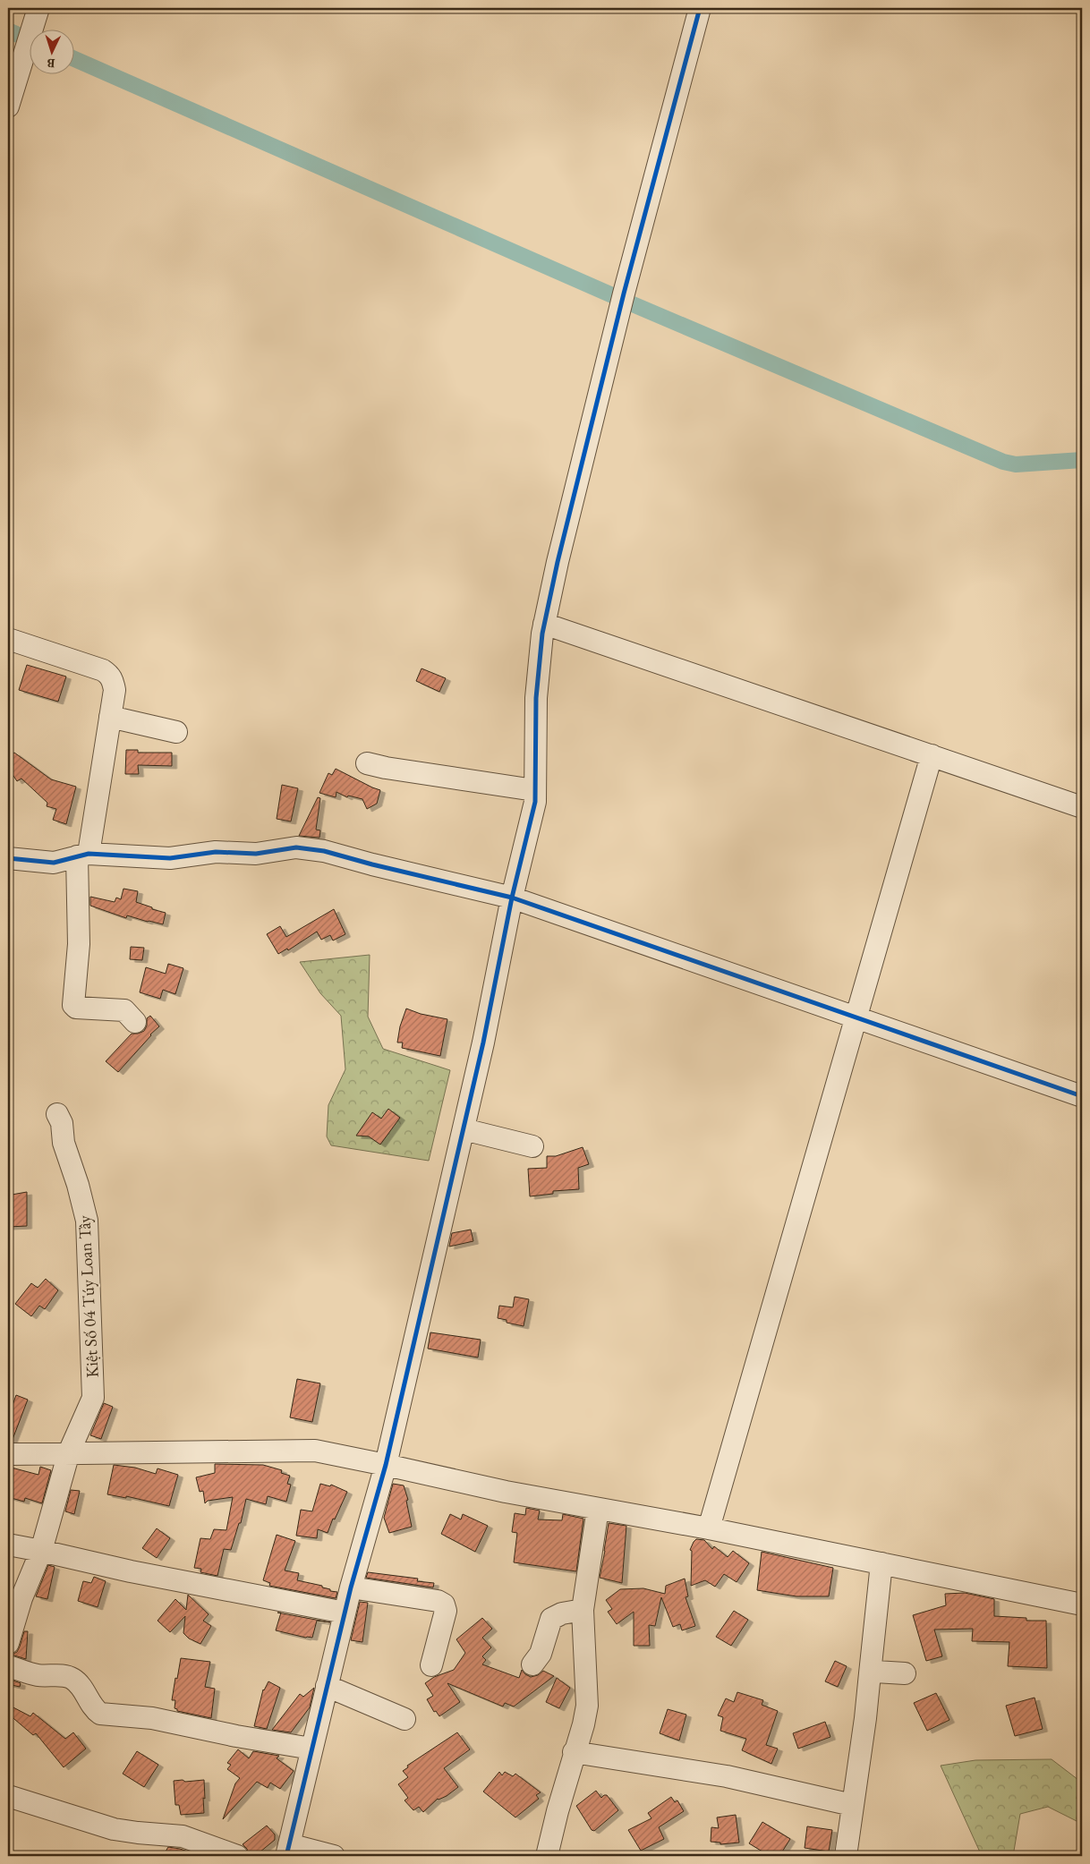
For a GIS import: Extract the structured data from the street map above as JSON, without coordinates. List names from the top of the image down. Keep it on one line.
{"streets":{"street":["Kiệt Số 04 Túy Loan Tây"]},"north":"bottom"}
